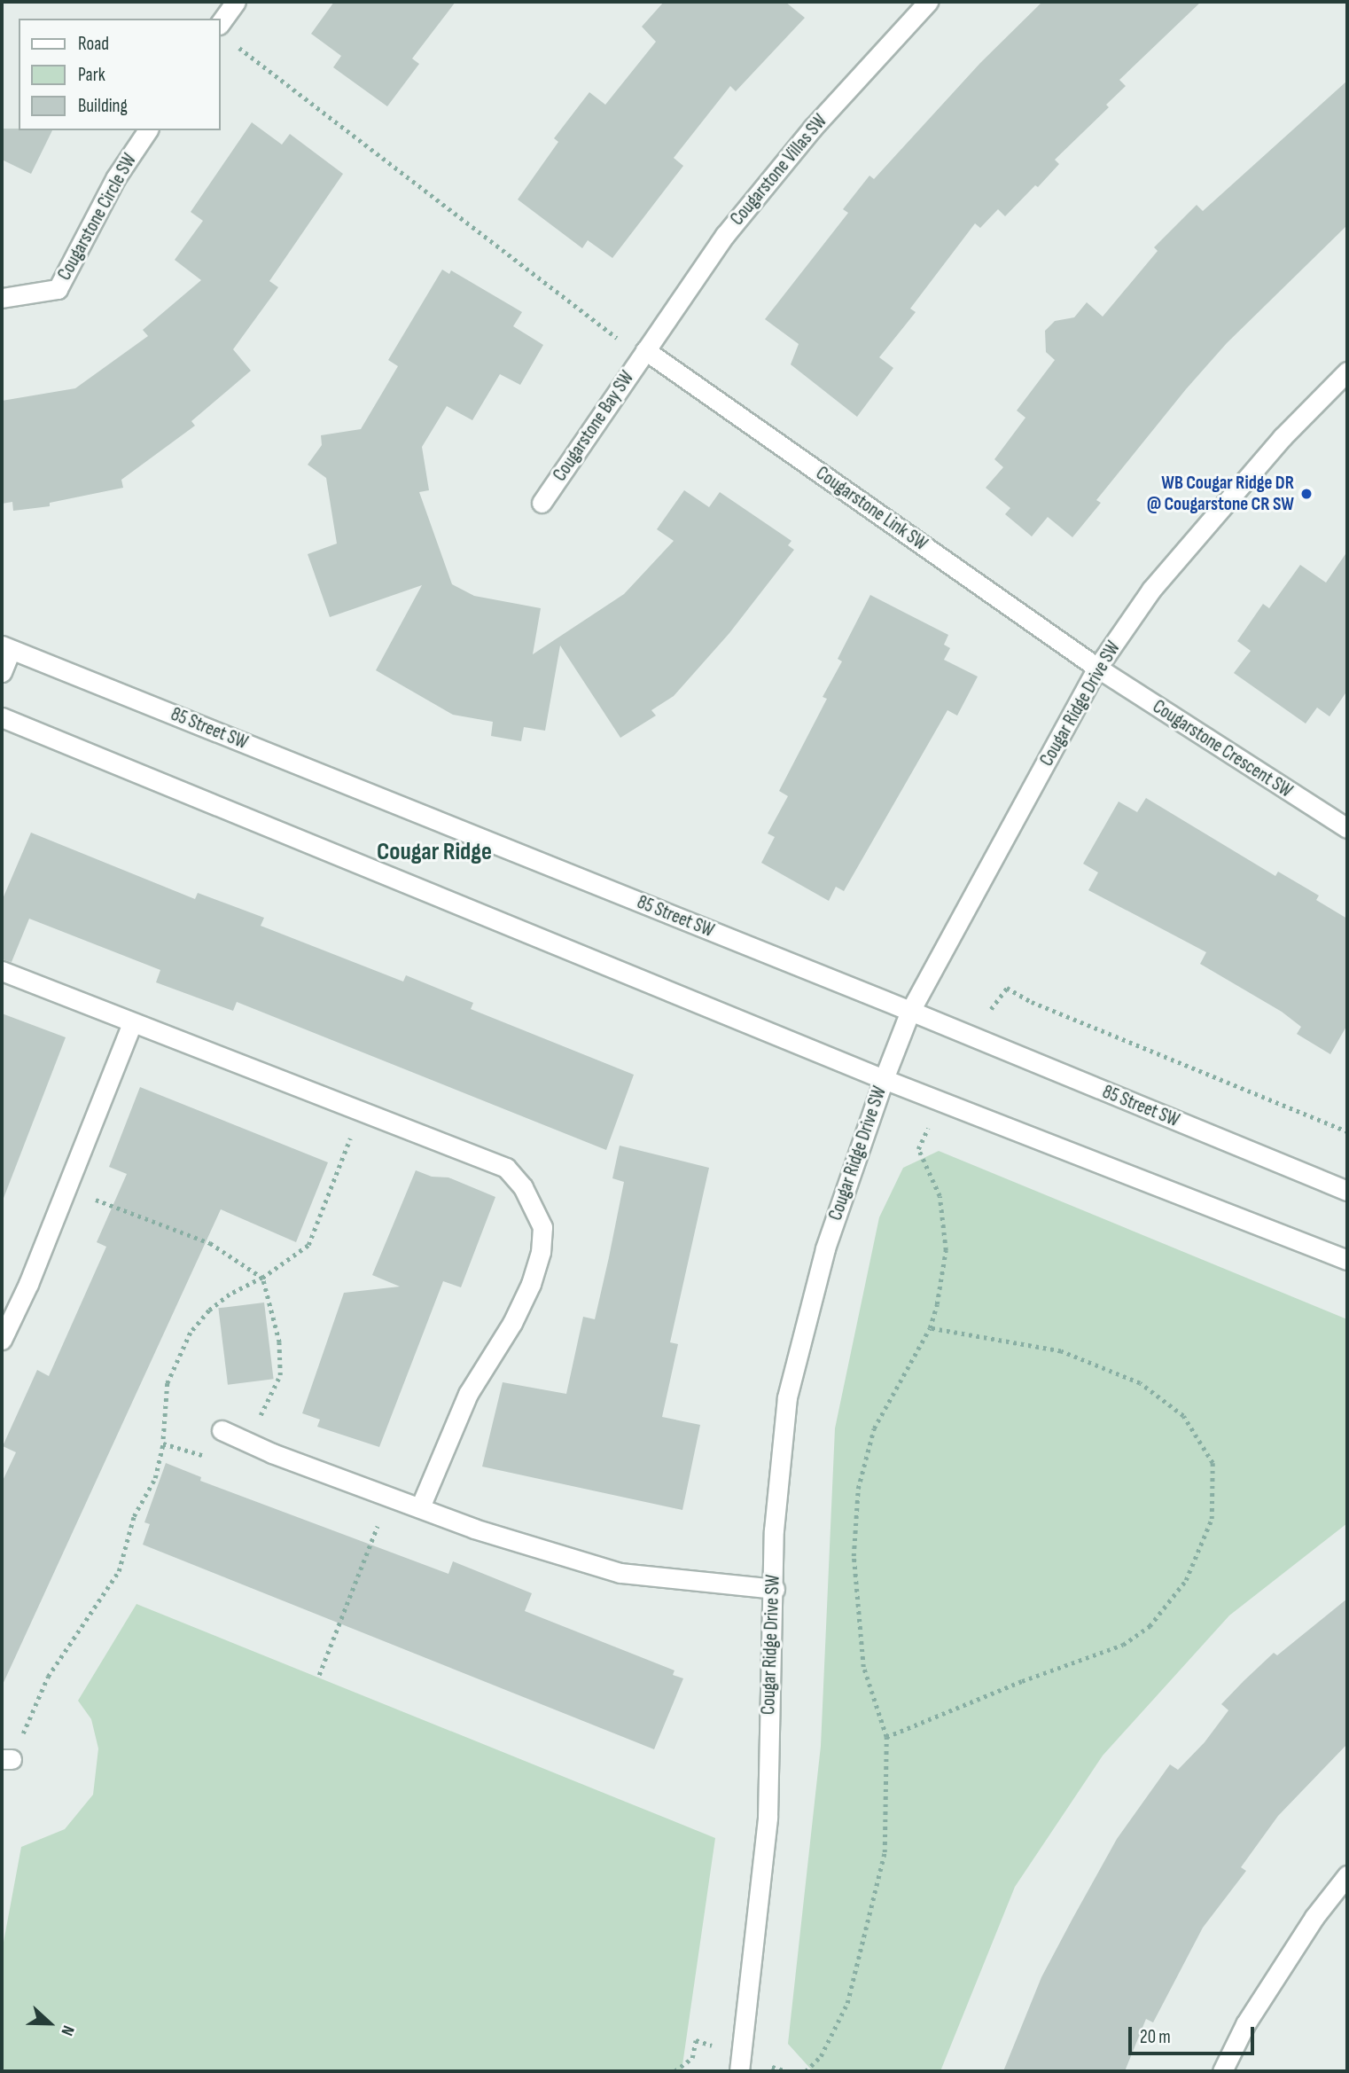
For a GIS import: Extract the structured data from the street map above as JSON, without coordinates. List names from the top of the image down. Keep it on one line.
{"streets":{"street":["Cougarstone Villas SW","Cougarstone Circle SW","Cougarstone Bay SW","Cougarstone Link SW","Cougar Ridge Drive SW","85 Street SW","Cougarstone Crescent SW"]},"crossings":[["Cougarstone Villas SW","Cougarstone Bay SW"],["Cougarstone Villas SW","Cougarstone Link SW"],["Cougarstone Bay SW","Cougarstone Link SW"],["Cougarstone Link SW","Cougar Ridge Drive SW"],["Cougarstone Link SW","Cougarstone Crescent SW"],["Cougar Ridge Drive SW","85 Street SW"],["Cougar Ridge Drive SW","Cougarstone Crescent SW"]],"districts":["Cougar Ridge"],"places":["WB Cougar Ridge DR @ Cougarstone CR SW"],"legend":["Road","Park","Building"],"scale_bar":"20 m","north":"right"}
